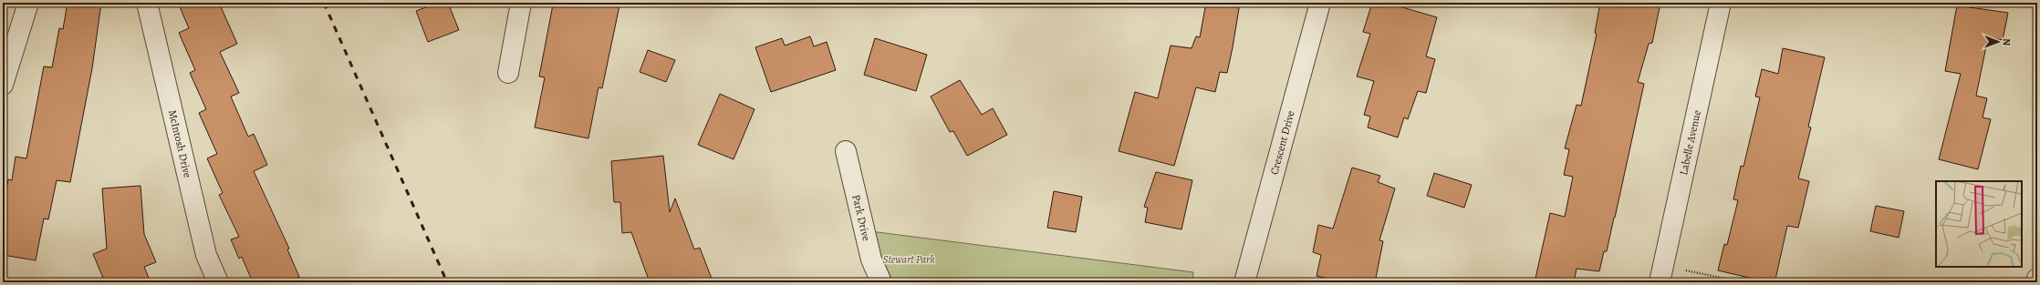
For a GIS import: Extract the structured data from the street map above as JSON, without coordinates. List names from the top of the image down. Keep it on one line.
{"streets":{"street":["Crescent Drive","McIntosh Drive","Labelle Avenue","Park Drive"]},"parks":["Stewart Park"],"north":"right"}
